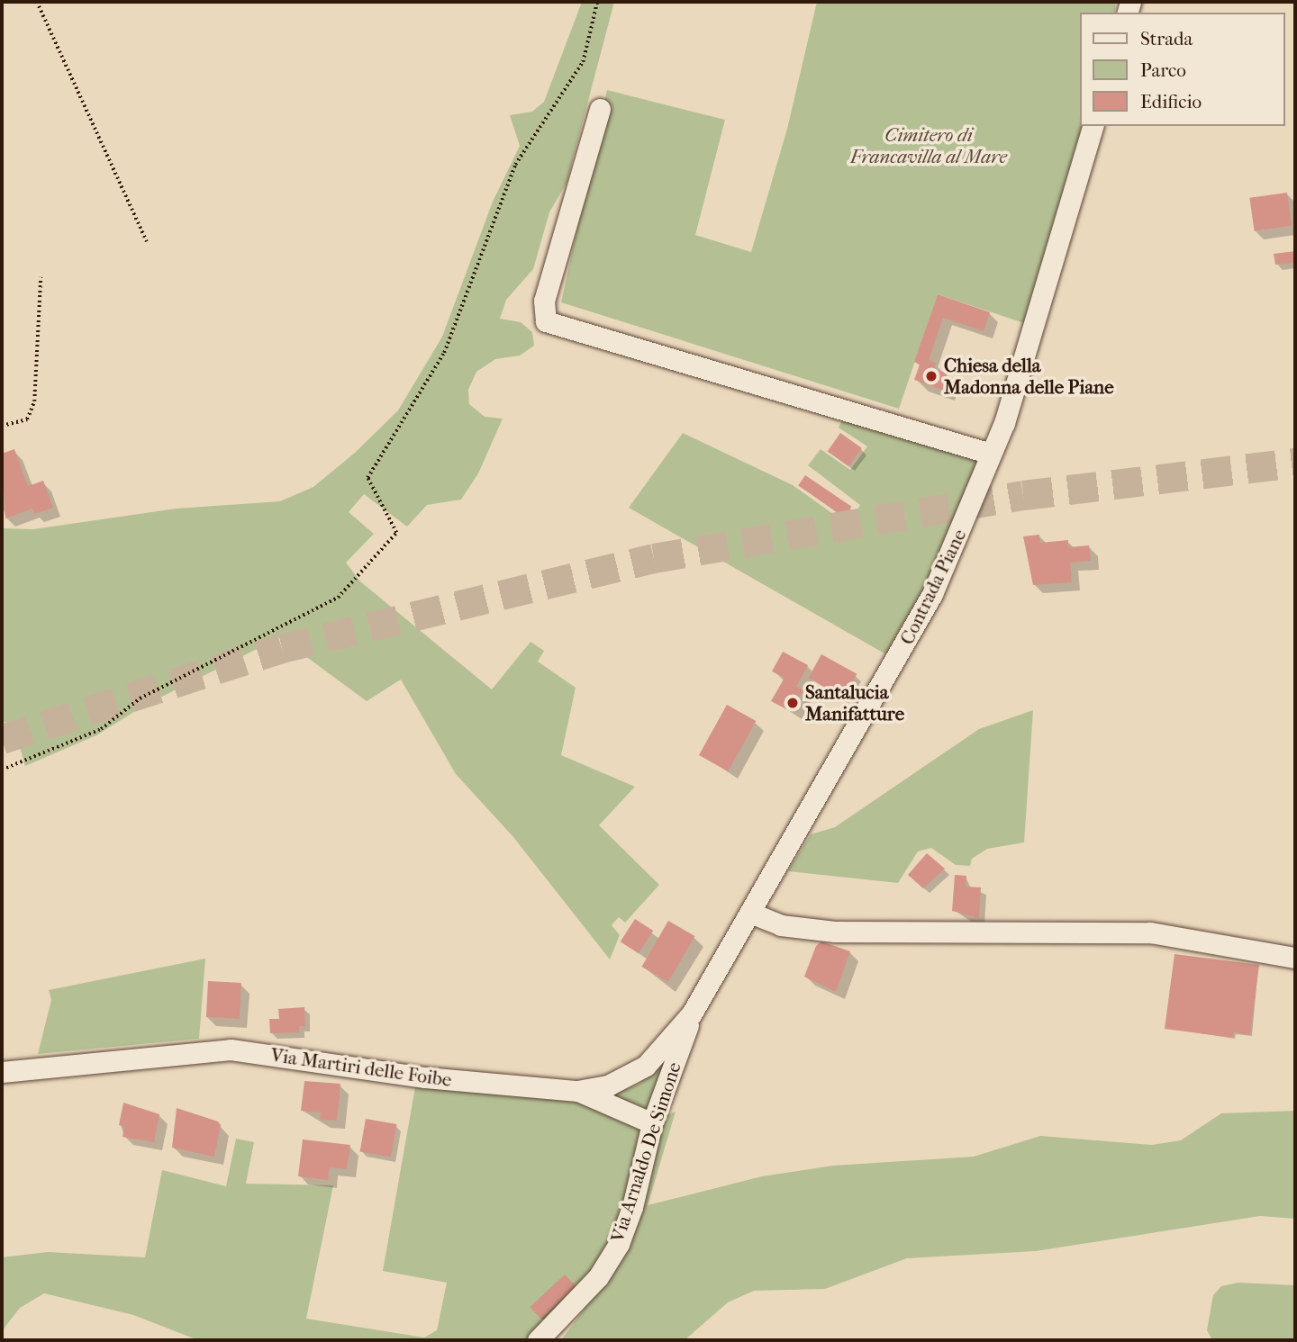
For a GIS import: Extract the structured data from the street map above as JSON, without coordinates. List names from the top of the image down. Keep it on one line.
{"streets":{"street":["Contrada Piane","Via Martiri delle Foibe","Via Arnaldo De Simone"]},"crossings":[["Contrada Piane","Via Martiri delle Foibe"],["Contrada Piane","Via Arnaldo De Simone"],["Via Martiri delle Foibe","Via Arnaldo De Simone"]],"parks":["Cimitero di Francavilla al Mare"],"places":["Chiesa della Madonna delle Piane","Santalucia Manifatture"],"legend":["Strada","Parco","Edificio"]}
